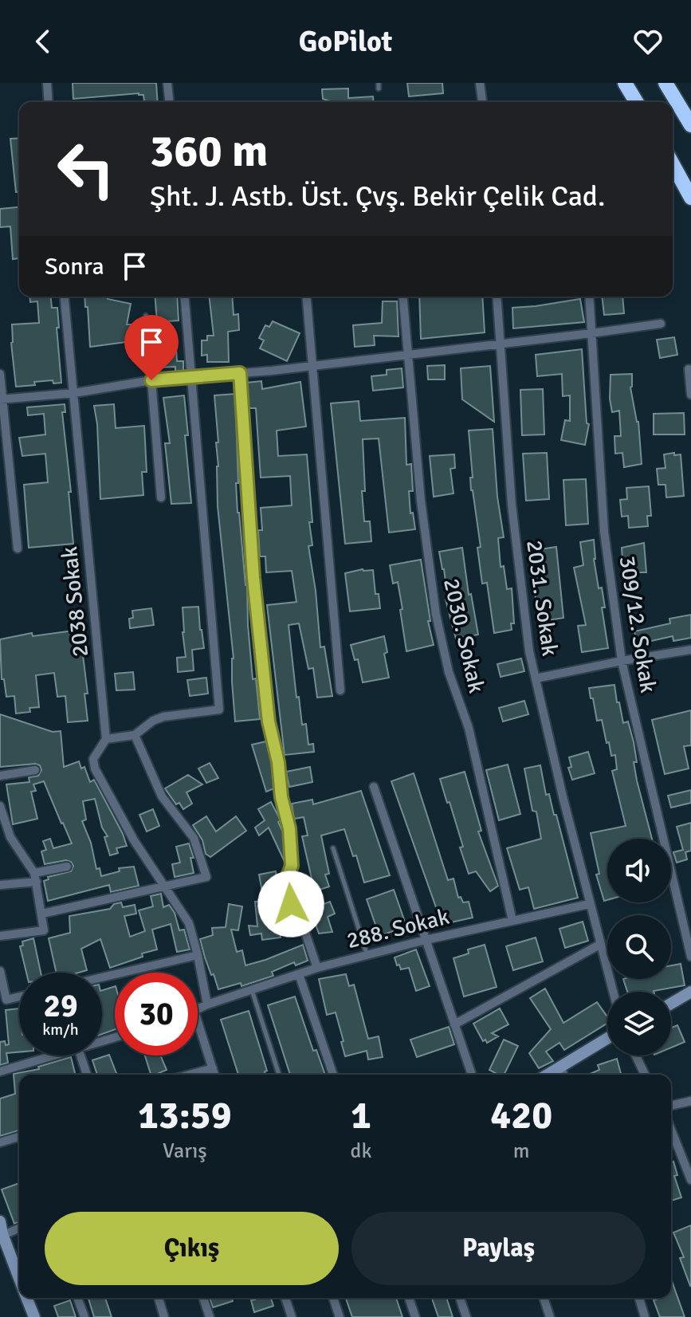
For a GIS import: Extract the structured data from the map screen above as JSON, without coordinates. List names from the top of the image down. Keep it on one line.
{"streets":{"street":["2031. Sokak","2038 Sokak","309/12. Sokak","2030. Sokak","288. Sokak"]},"crossings":[["2031. Sokak","288. Sokak"],["2038 Sokak","288. Sokak"],["2030. Sokak","288. Sokak"]],"page":{"header":"GoPilot","turn":["360 m","Şht. J. Astb. Üst. Çvş. Bekir Çelik Cad."],"then":"Sonra","speed":"29 km/h","limit":"30","eta":["13:59","Varış","1","dk","420","m"],"buttons":["Çıkış","Paylaş"]}}
